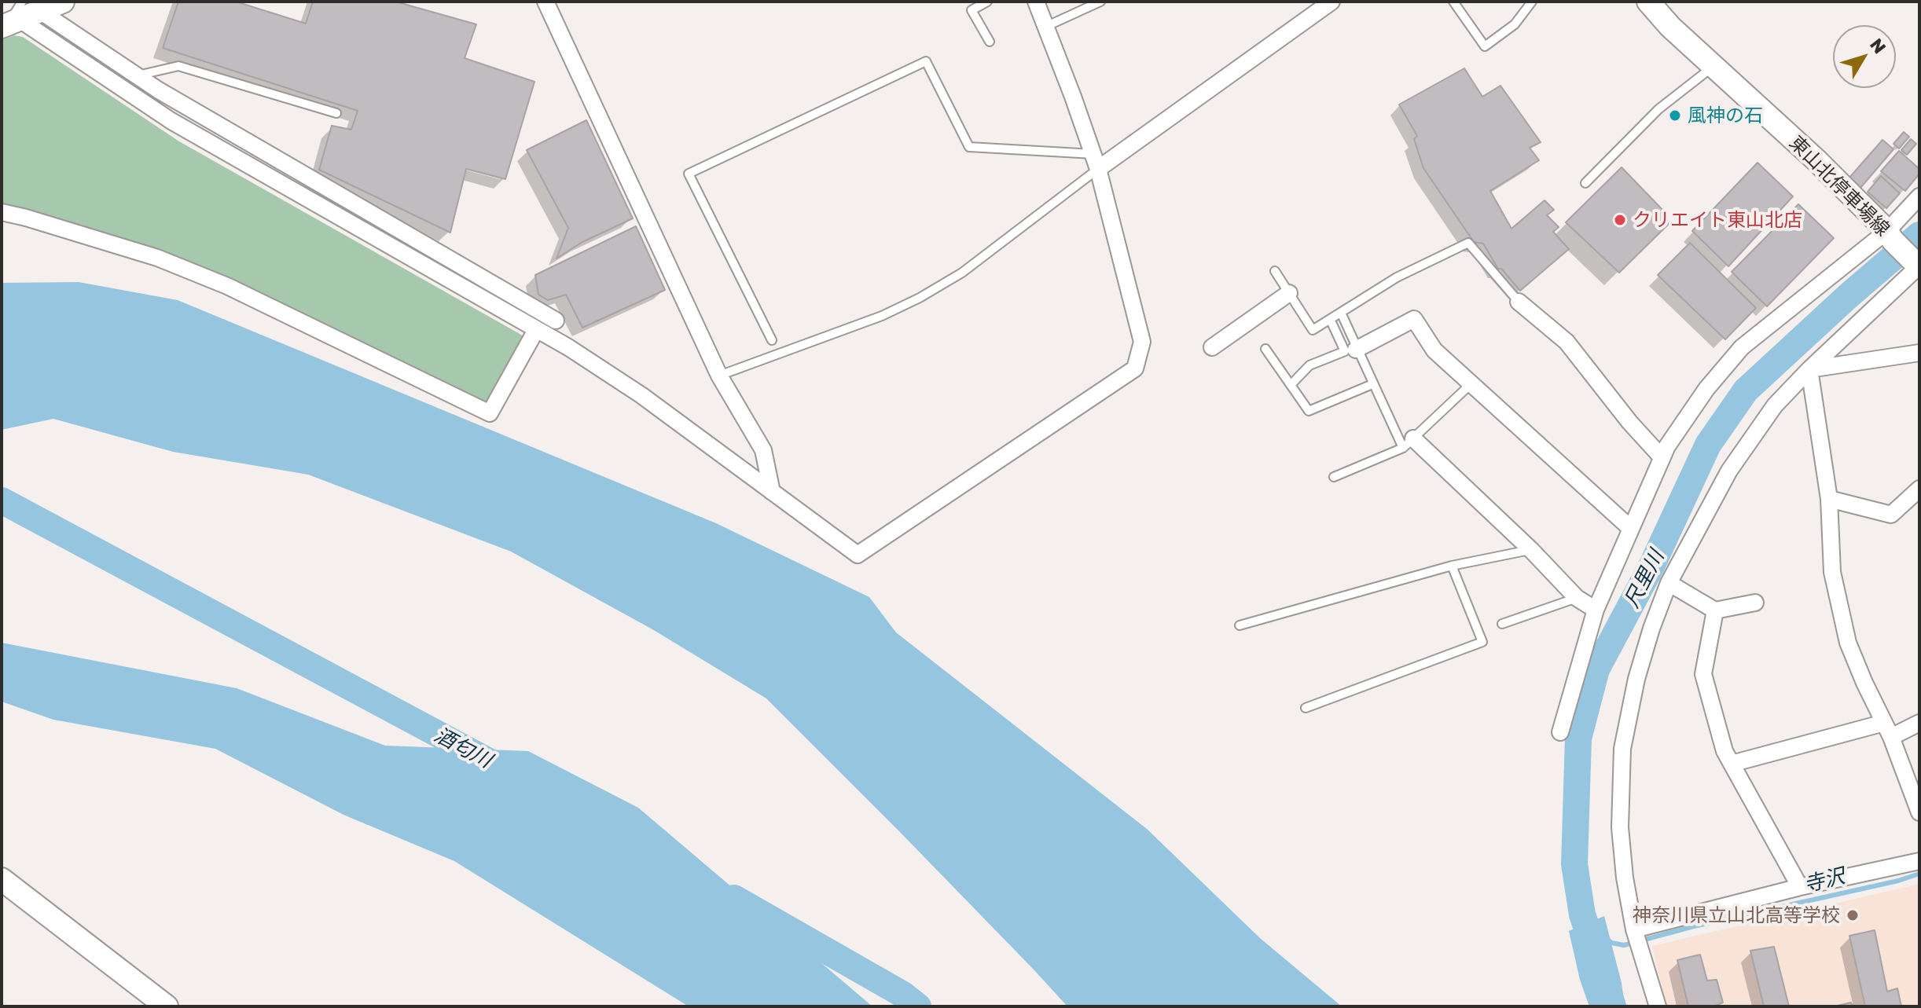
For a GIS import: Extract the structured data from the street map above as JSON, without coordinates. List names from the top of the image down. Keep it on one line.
{"streets":{"main road":["東山北停車場線"]},"water":["尺里川","酒匂川","寺沢"],"places":["風神の石","クリエイト東山北店","神奈川県立山北高等学校"],"north":"top right"}
